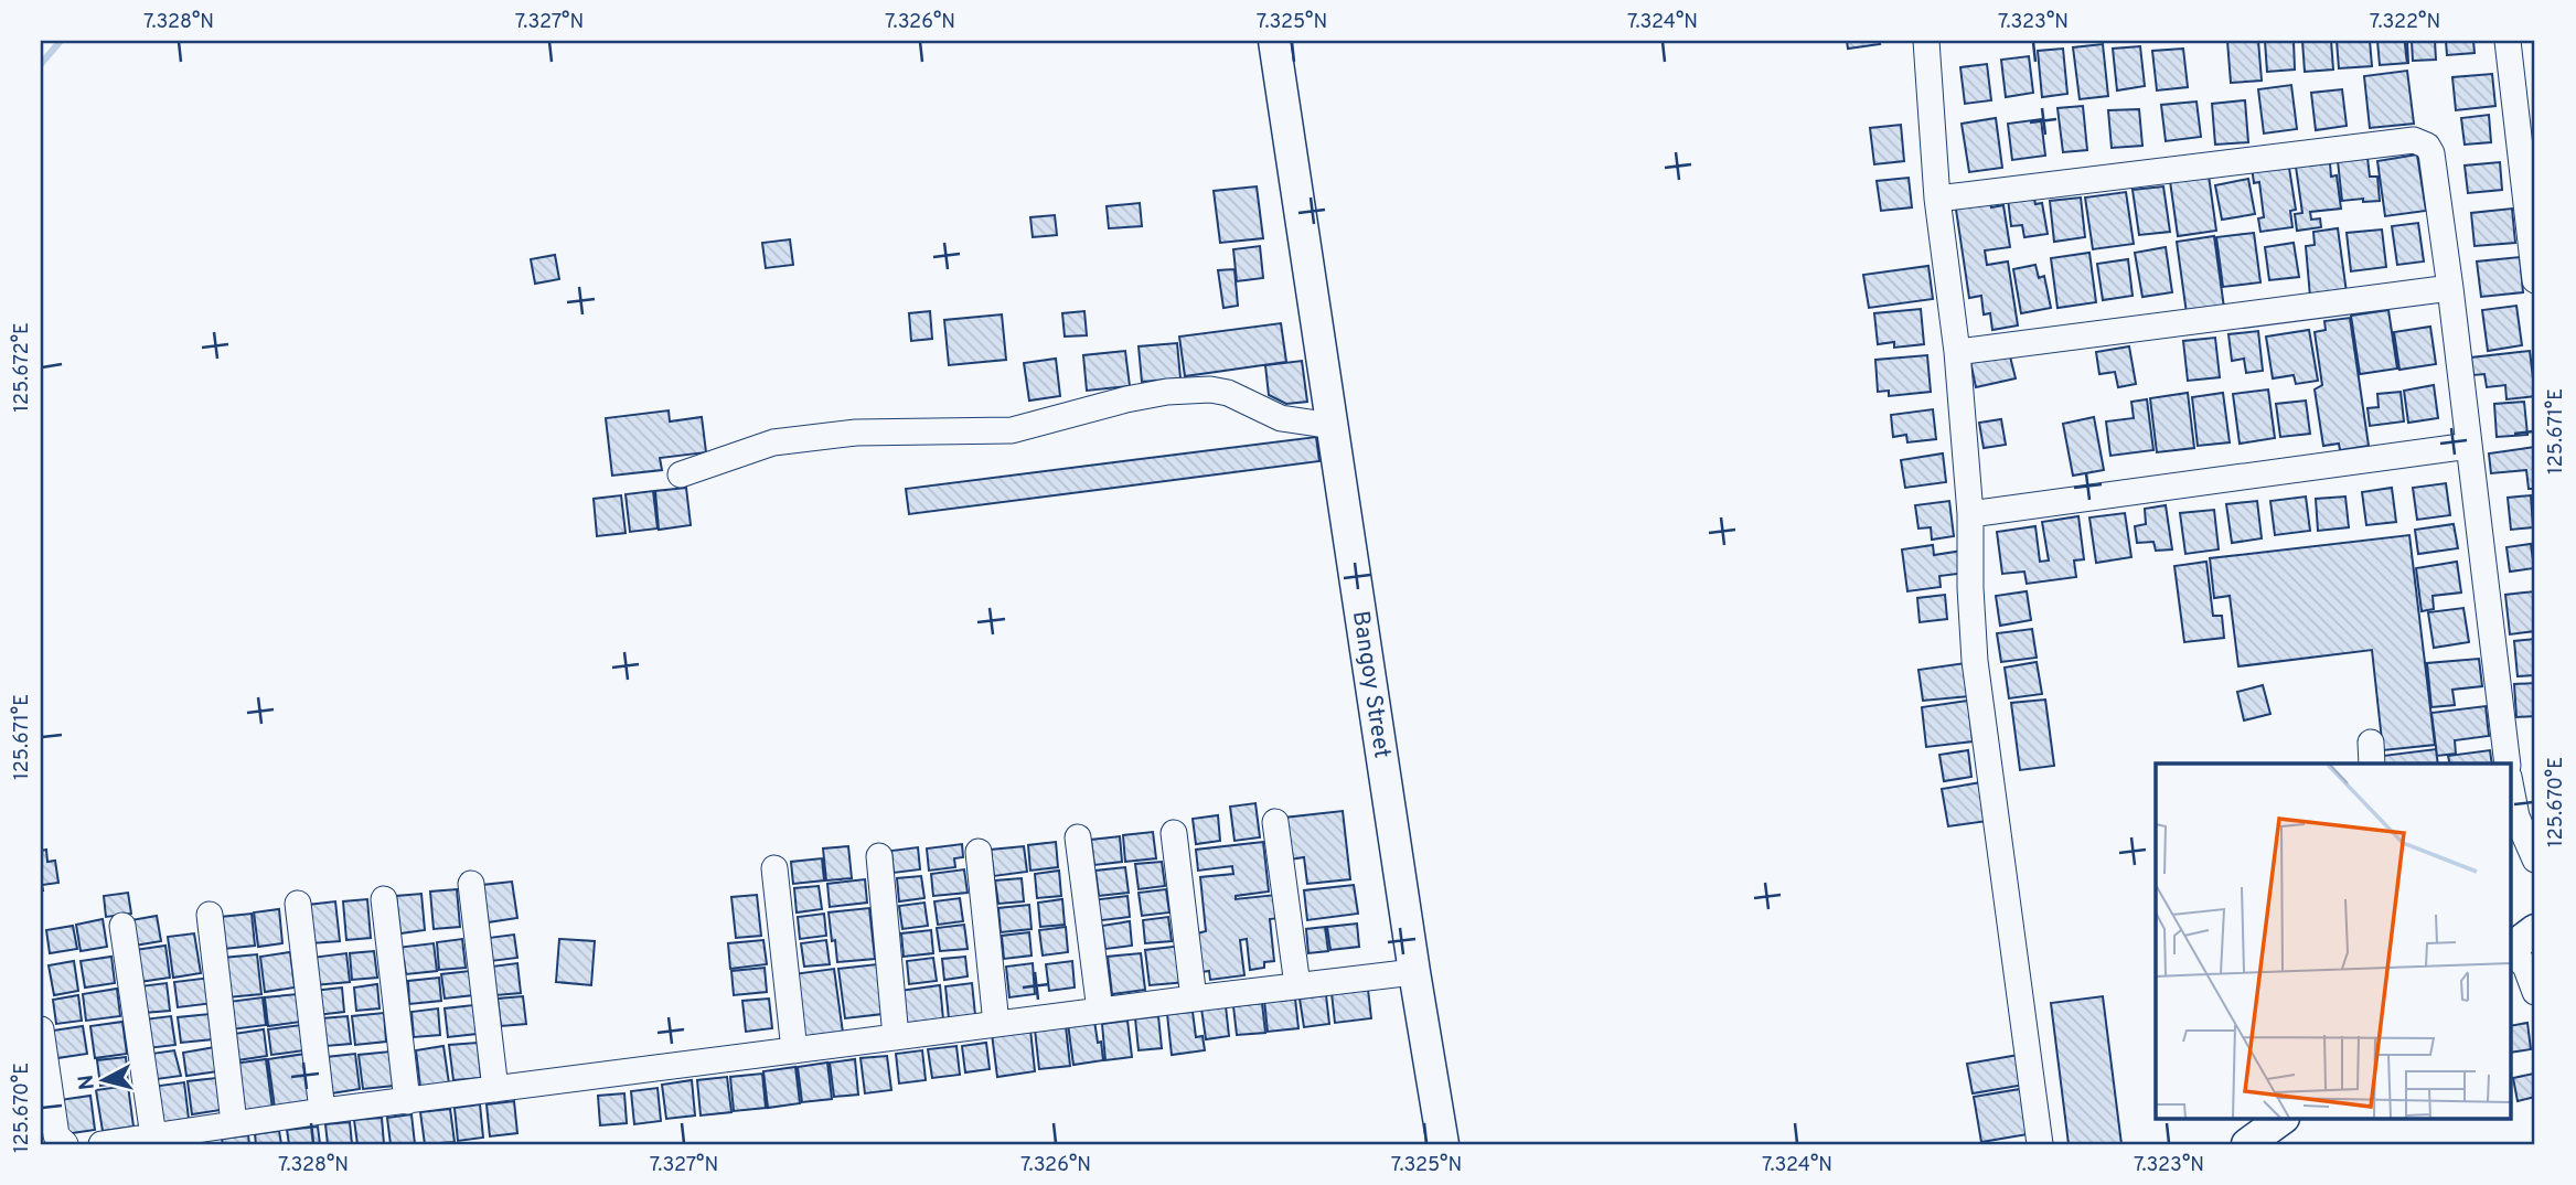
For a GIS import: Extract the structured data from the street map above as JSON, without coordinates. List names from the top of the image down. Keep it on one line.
{"streets":{"main road":["Bangoy Street"]},"north":"left","coordinates":["7.328°N","7.327°N","7.326°N","7.325°N","7.324°N","7.323°N","7.322°N","125.672°E","125.671°E","125.670°E"]}
